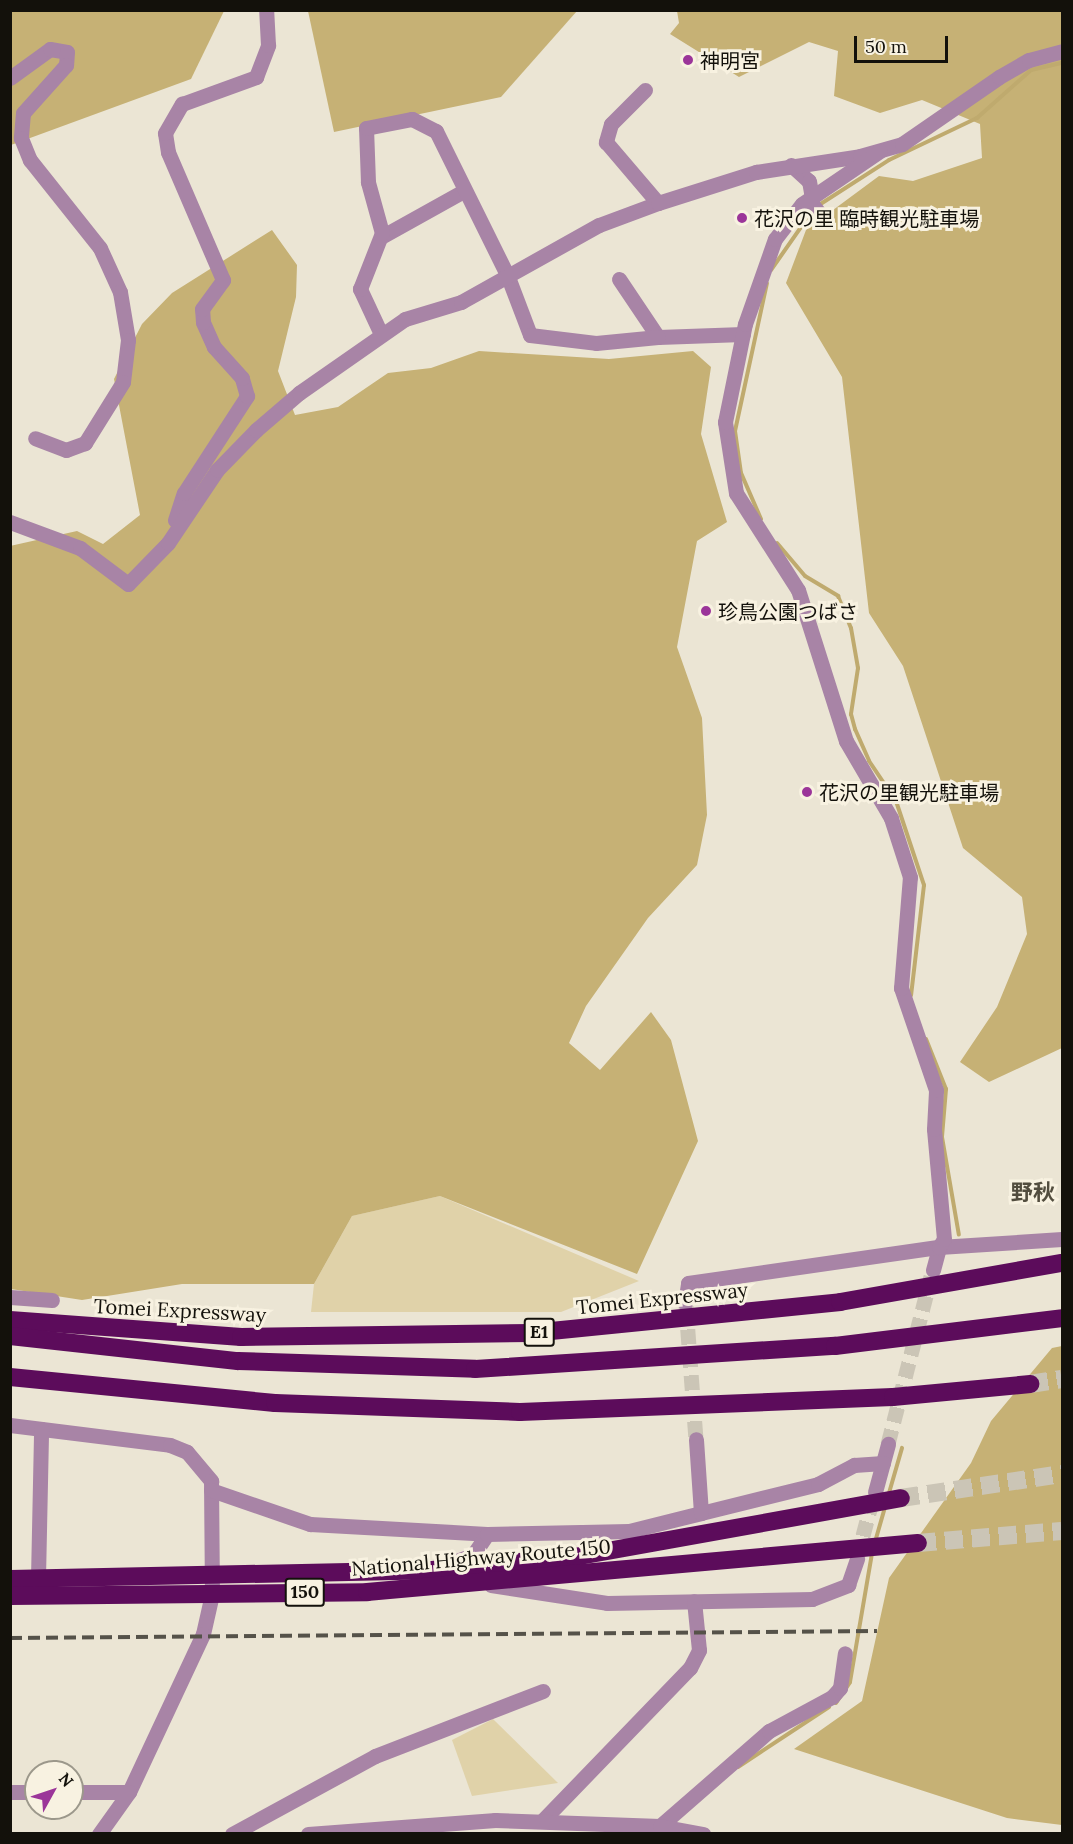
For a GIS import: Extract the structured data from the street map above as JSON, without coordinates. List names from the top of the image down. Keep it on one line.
{"streets":{"highway":["Tomei Expressway","E1","National Highway Route 150","150"]},"districts":["野秋"],"places":["神明宮","花沢の里 臨時観光駐車場","珍鳥公園つばさ","花沢の里観光駐車場"],"scale_bar":"50 m","north":"top right"}
